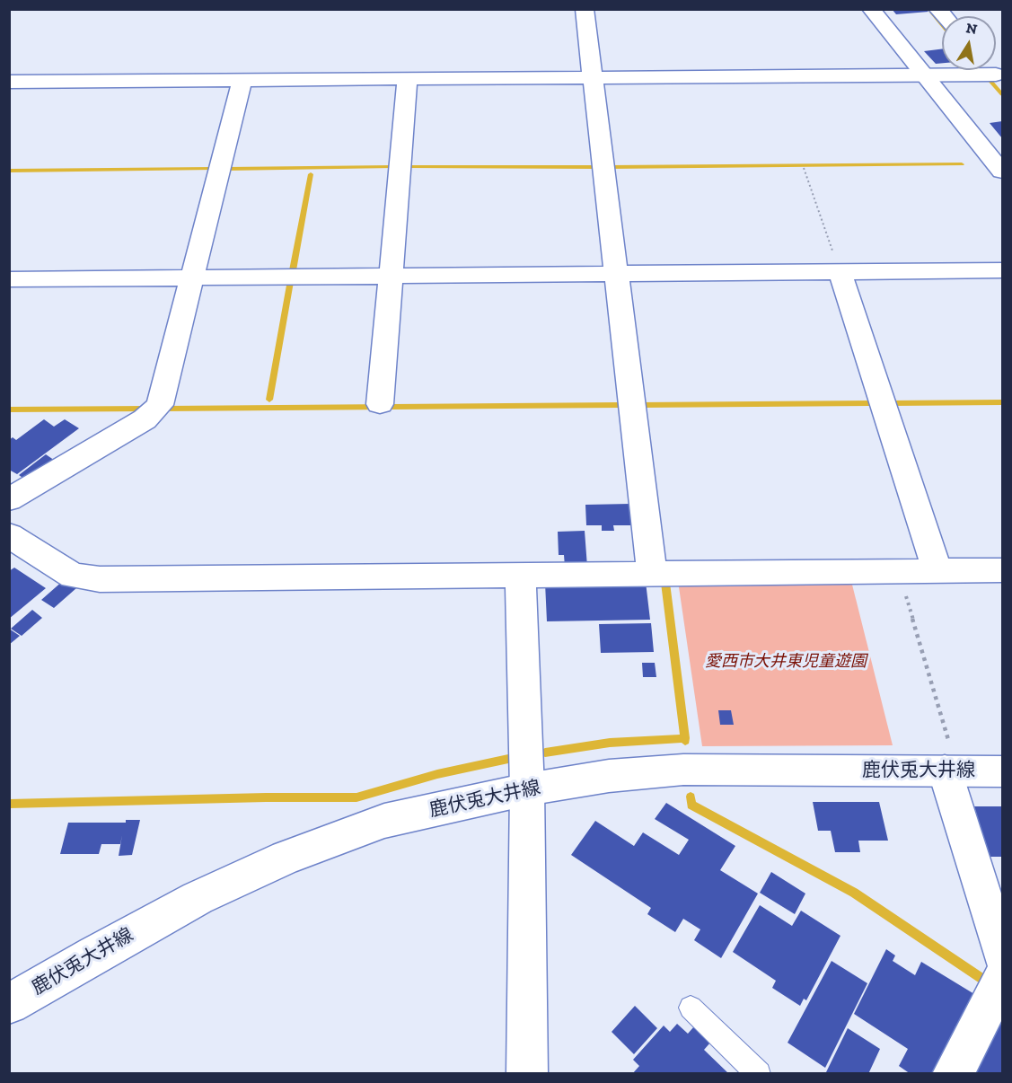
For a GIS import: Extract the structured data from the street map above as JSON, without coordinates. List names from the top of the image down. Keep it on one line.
{"streets":{"street":["鹿伏兎大井線"]},"parks":["愛西市大井東児童遊園"],"north":"top"}
